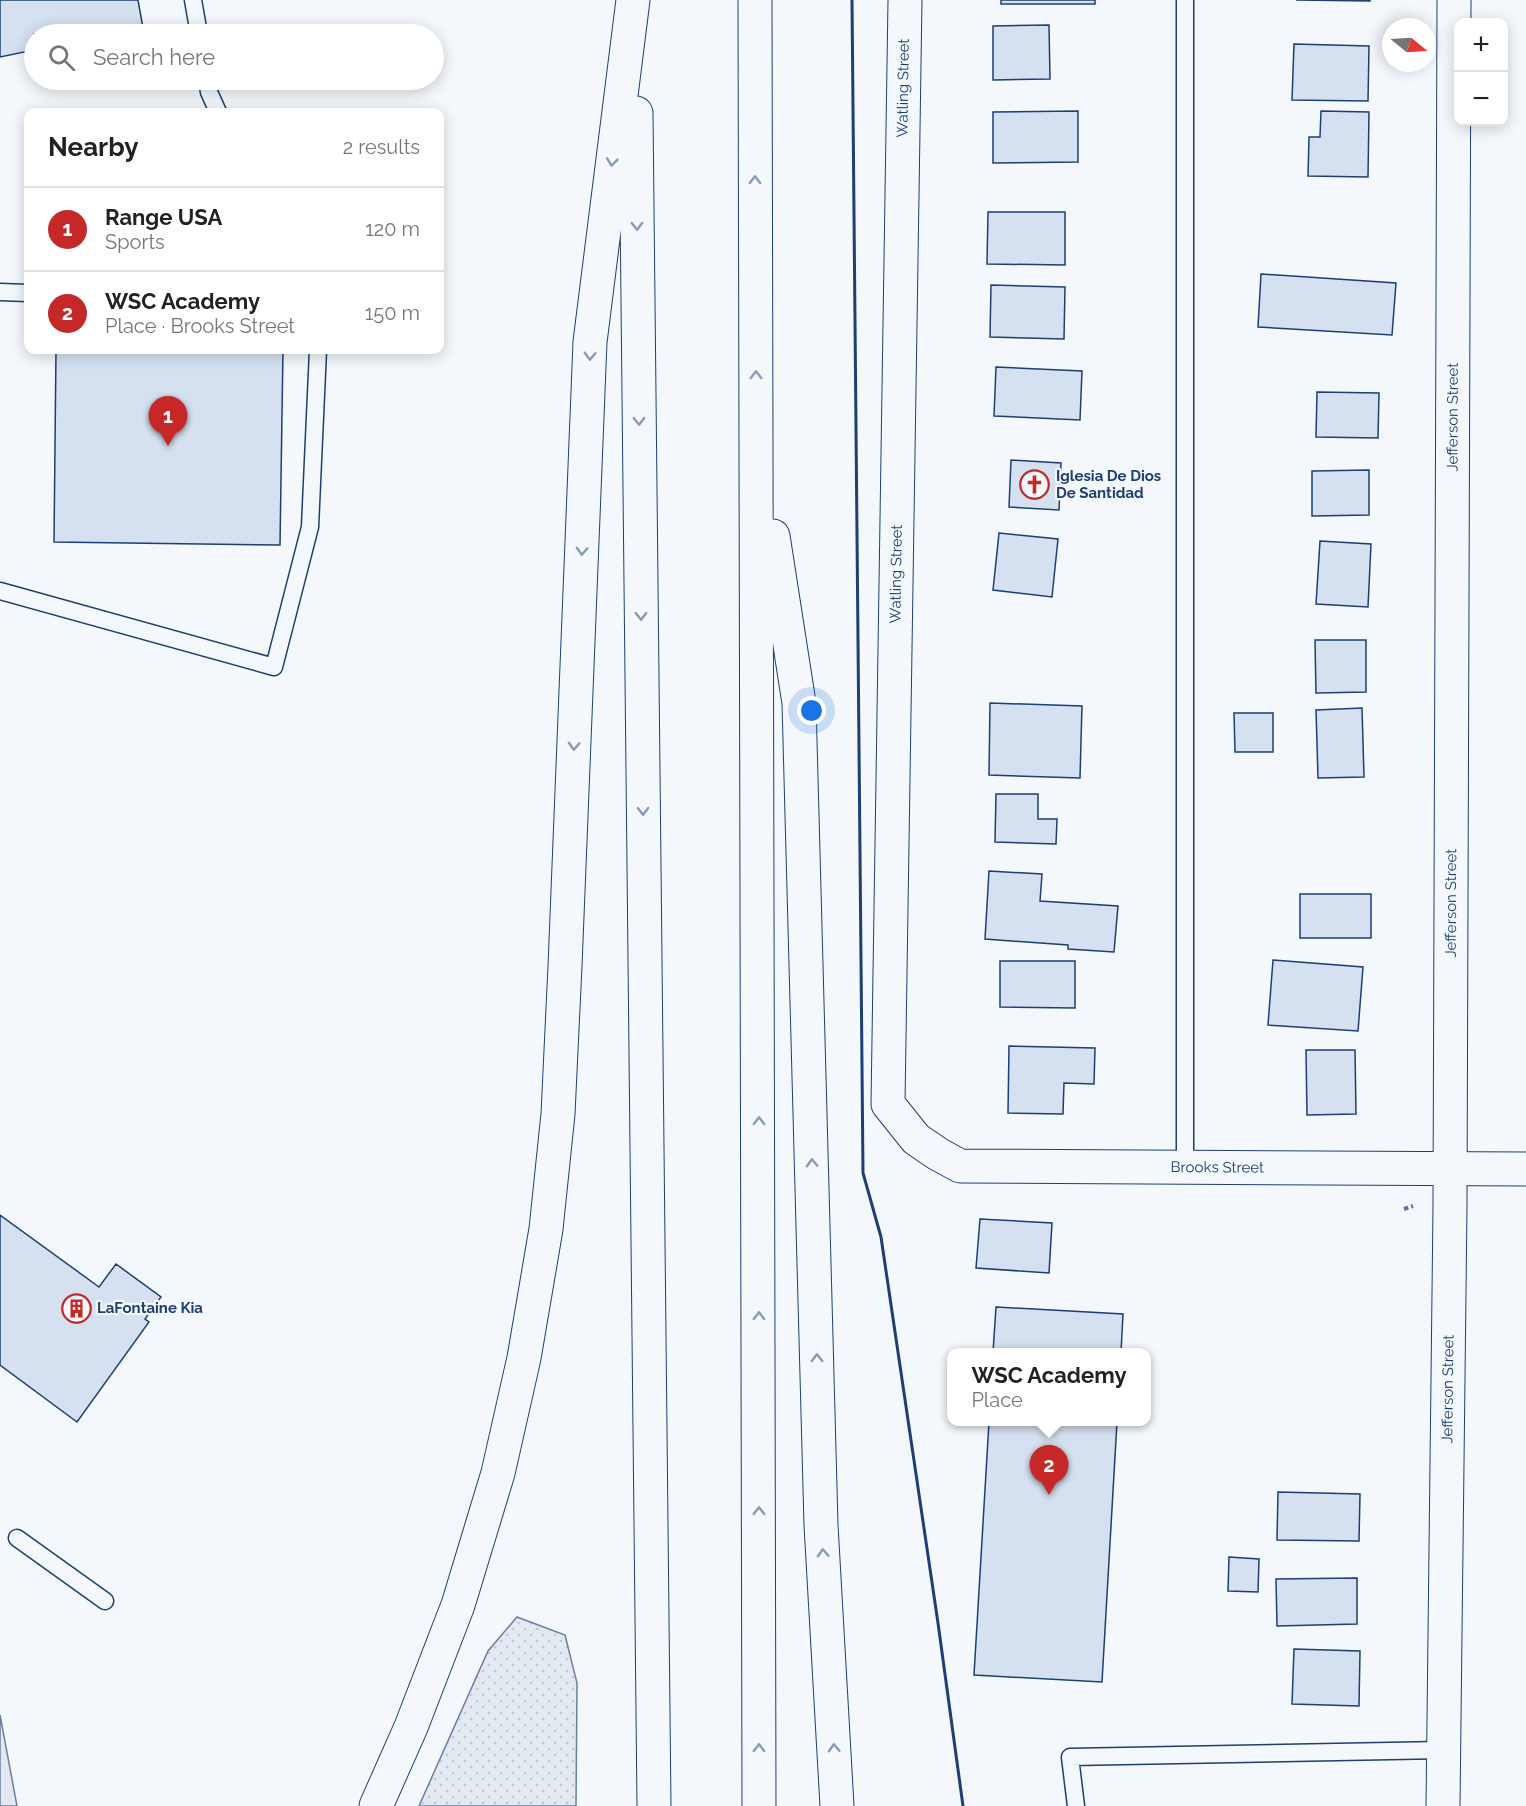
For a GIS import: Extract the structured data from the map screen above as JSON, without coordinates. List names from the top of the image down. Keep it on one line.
{"streets":{"main road":["Watling Street","Jefferson Street","Brooks Street"]},"crossings":[["Watling Street","Brooks Street"],["Jefferson Street","Brooks Street"]],"places":{"church":["Iglesia De Dios De Santidad"],"building":["LaFontaine Kia"]},"north":"right","page":{"map_buttons":["+","−"],"search":"Search here","heading":["Nearby","2 results"],"list":[{"mark":"1","name":"Range USA","note":"Sports","value":"120 m"},{"mark":"2","name":"WSC Academy","note":"Place · Brooks Street","value":"150 m"}],"pins":["1","2"],"popup":["WSC Academy","Place"]}}
